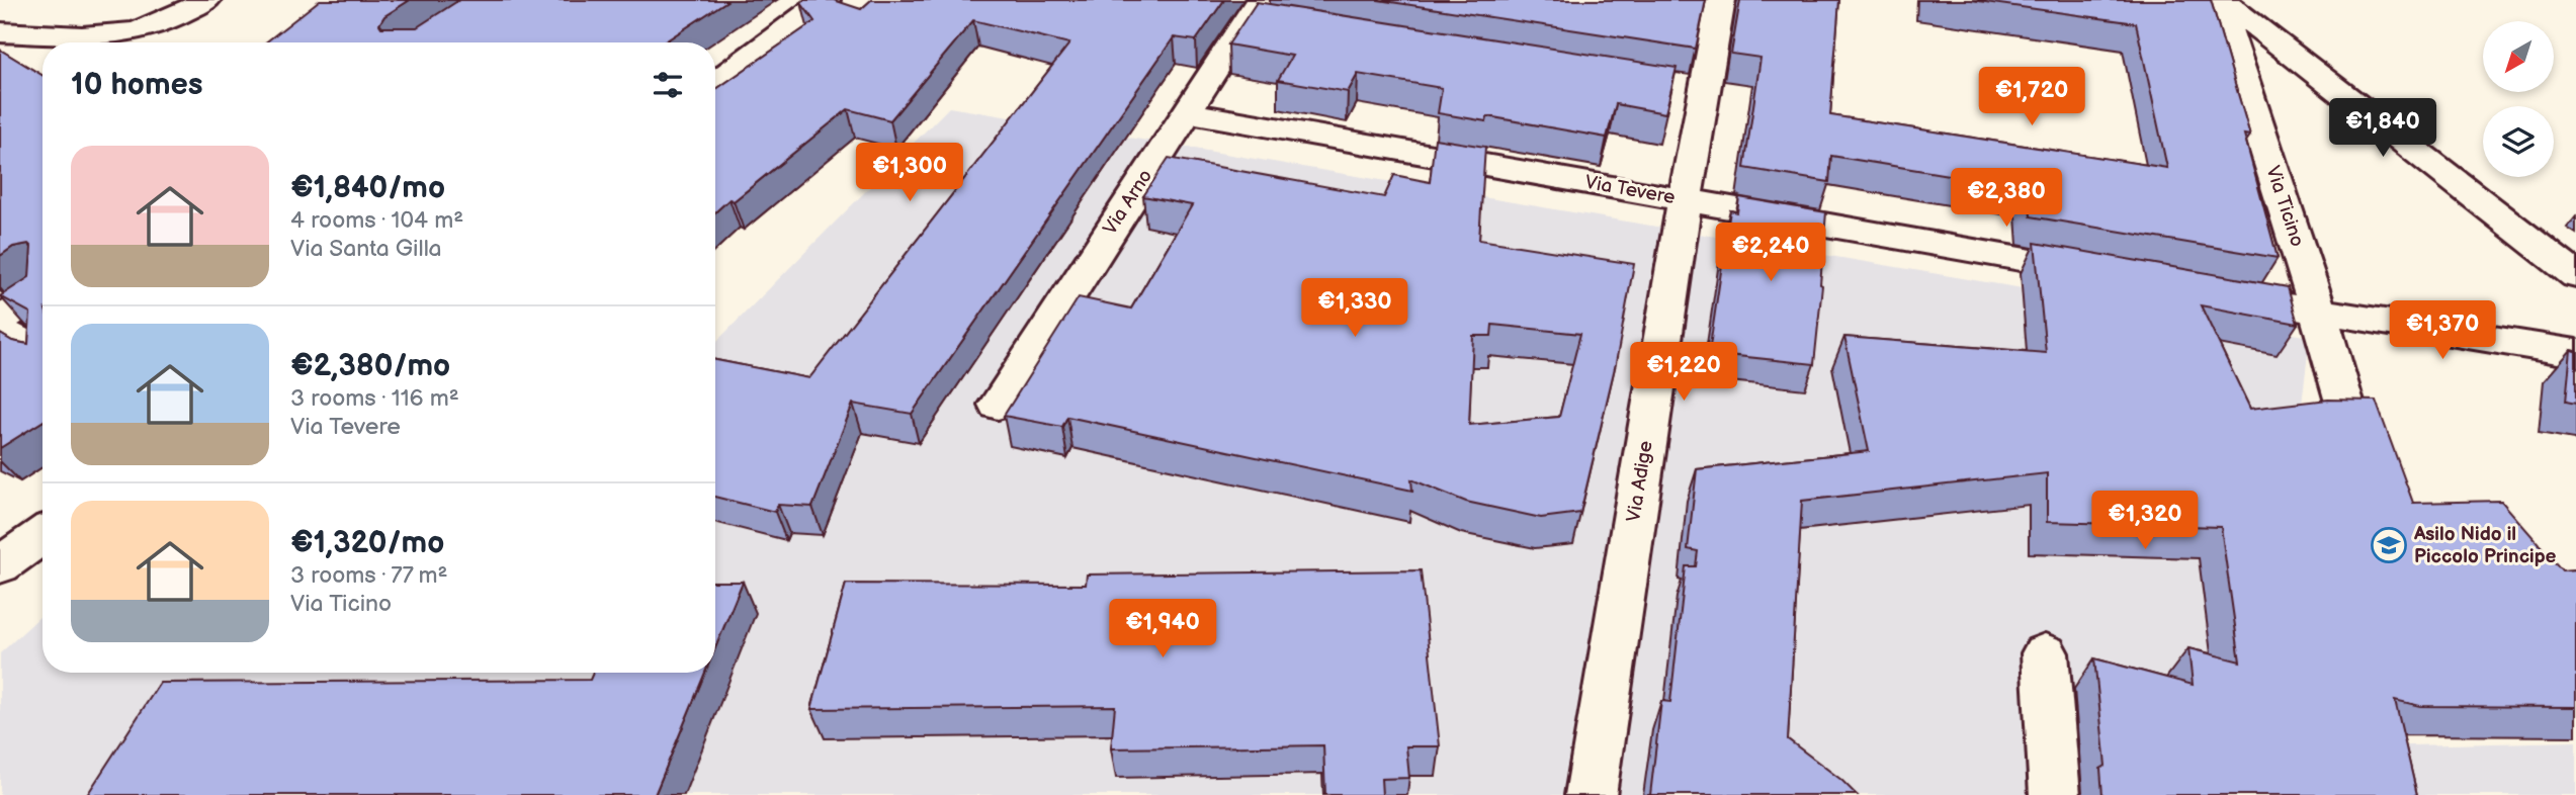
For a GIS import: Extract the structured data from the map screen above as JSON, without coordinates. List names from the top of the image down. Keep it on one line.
{"streets":{"street":["Via Tevere","Via Arno","Via Ticino","Via Adige"]},"crossings":[["Via Tevere","Via Arno"],["Via Tevere","Via Adige"]],"places":{"school or university":["Asilo Nido il Piccolo Principe"]},"north":"bottom left","page":{"heading":"10 homes","price":["€1,720","€1,840","€1,300","€2,380","€2,240","€1,330","€1,370","€1,220","€1,320","€1,940"],"list":[{"name":"€1,840/mo","note":"4 rooms · 104 m² · Via Santa Gilla"},{"name":"€2,380/mo","note":"3 rooms · 116 m² · Via Tevere"},{"name":"€1,320/mo","note":"3 rooms · 77 m² · Via Ticino"}]}}
